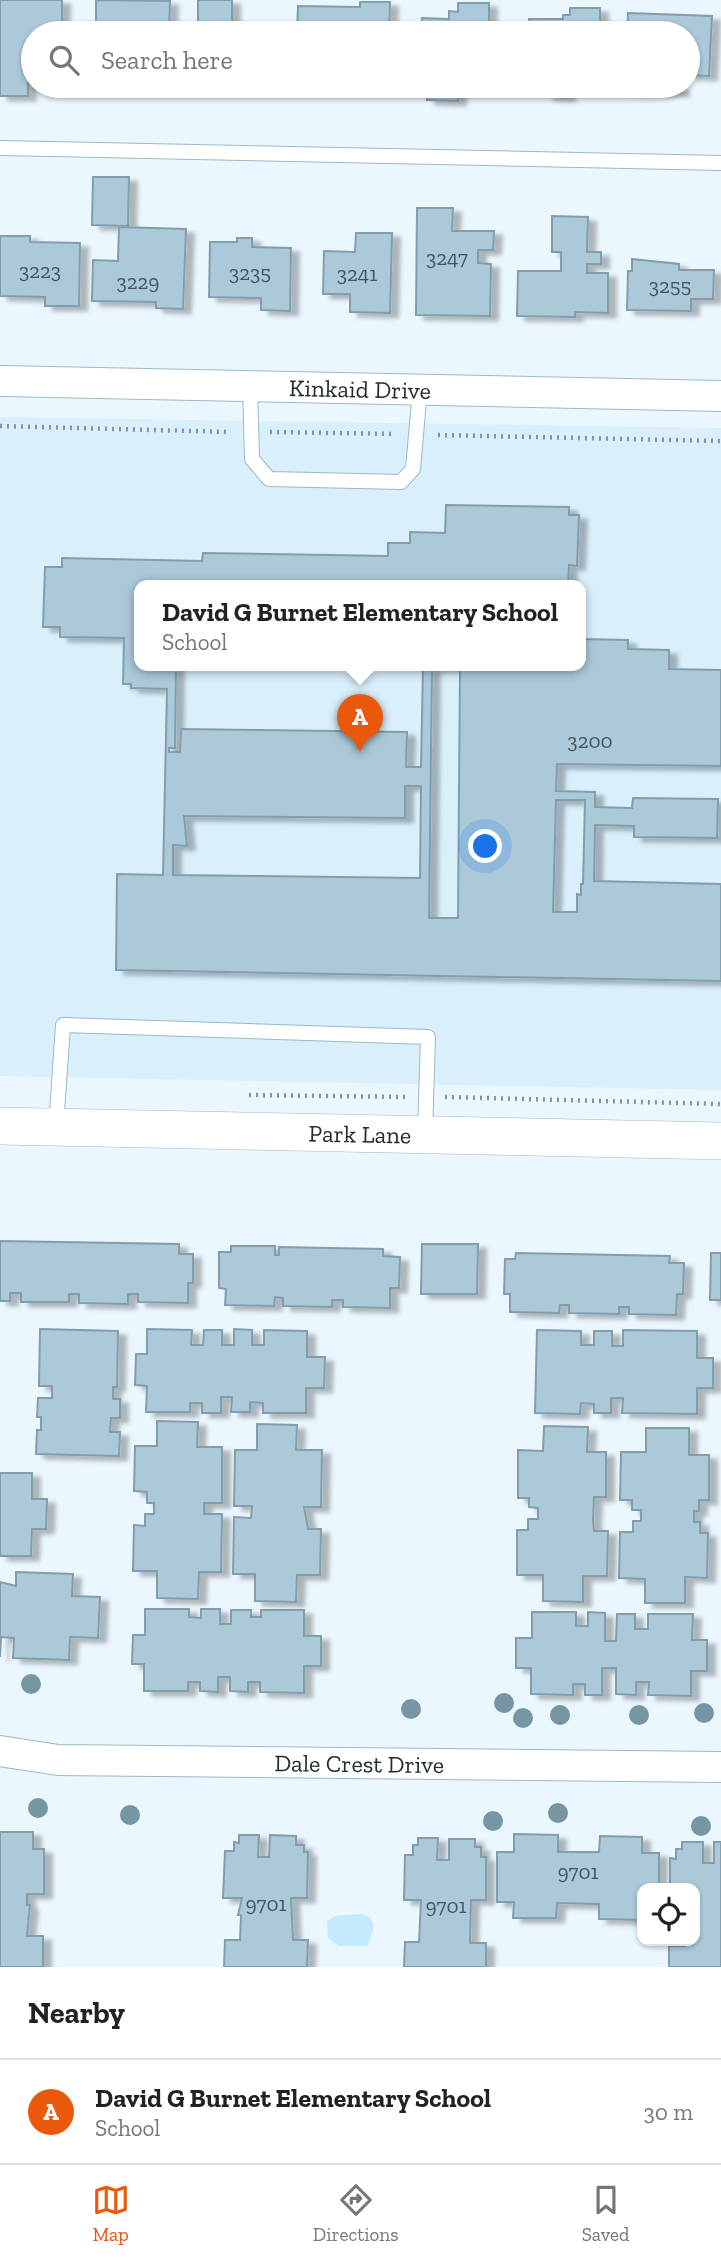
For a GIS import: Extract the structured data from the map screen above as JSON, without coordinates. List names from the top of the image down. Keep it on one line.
{"streets":{"street":["Kinkaid Drive","Park Lane","Dale Crest Drive"]},"house_numbers":["3247","3223","3235","3241","3229","3255","3200","9701","9701","9701"],"page":{"search":"Search here","popup":["David G Burnet Elementary School","School"],"pins":"A","heading":"Nearby","list":[{"mark":"A","name":"David G Burnet Elementary School","note":"School","value":"30 m"}],"nav":["Map","Directions","Saved"]}}
